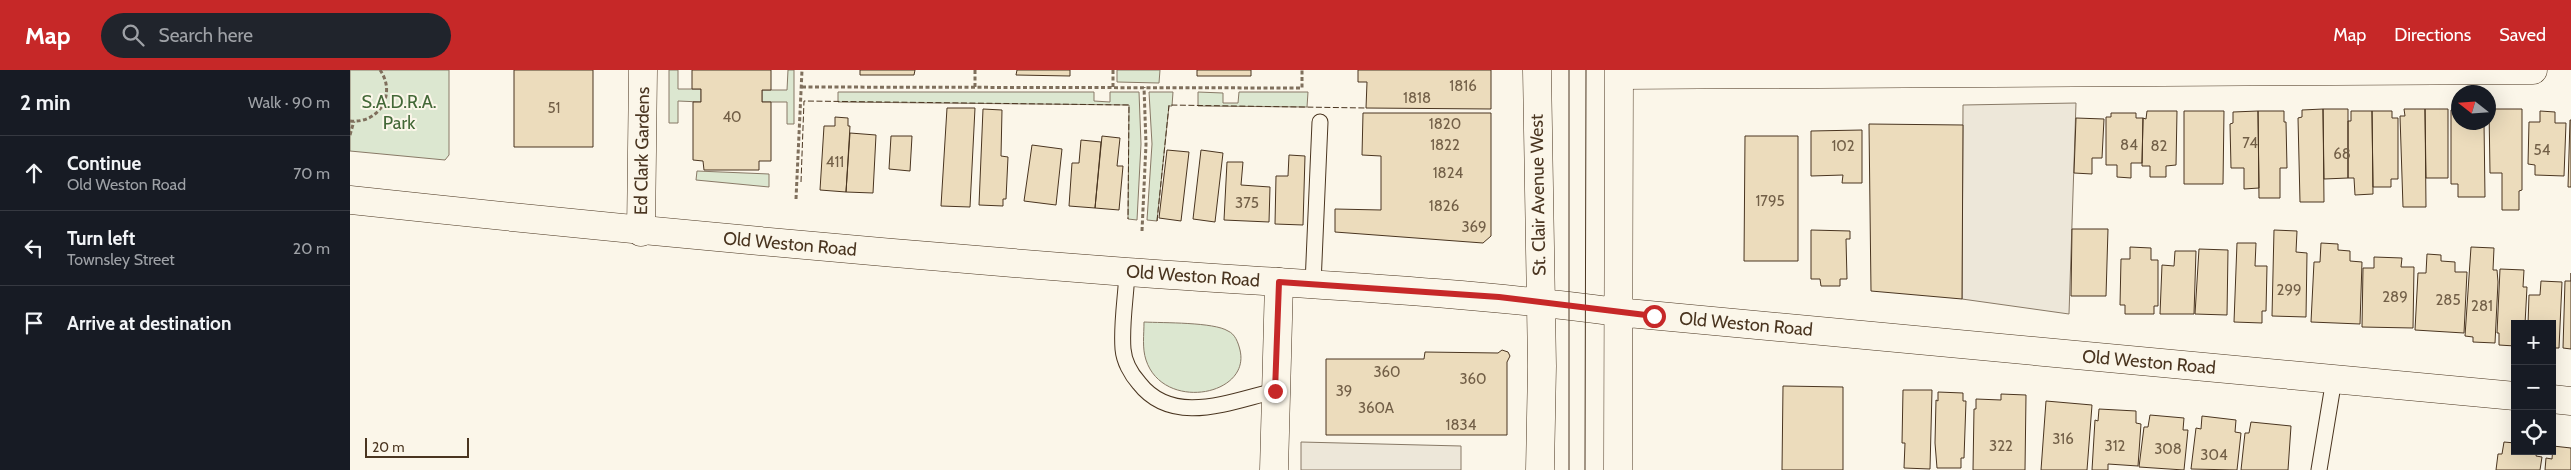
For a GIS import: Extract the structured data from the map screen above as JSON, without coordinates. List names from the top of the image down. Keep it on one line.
{"streets":{"street":["Ed Clark Gardens","St. Clair Avenue West","Old Weston Road"]},"crossings":[["Ed Clark Gardens","Old Weston Road"],["St. Clair Avenue West","Old Weston Road"]],"parks":["S.A.D.R.A. Park"],"house_numbers":["1816","1818","51","40","1820","74","1822","84","102","82","54","68","411","1824","1795","375","1826","369","299","289","285","281","360","360","39","360A","1834","316","322","312","308","304"],"scale_bar":"20 m","north":"left","page":{"header":"Map","search":"Search here","nav":["Map","Directions","Saved"],"heading":["2 min","Walk · 90 m"],"list":[["Continue","Old Weston Road","70 m"],["Turn left","Townsley Street","20 m"],"Arrive at destination"],"map_buttons":["+","−"],"scale":"20 m"}}
